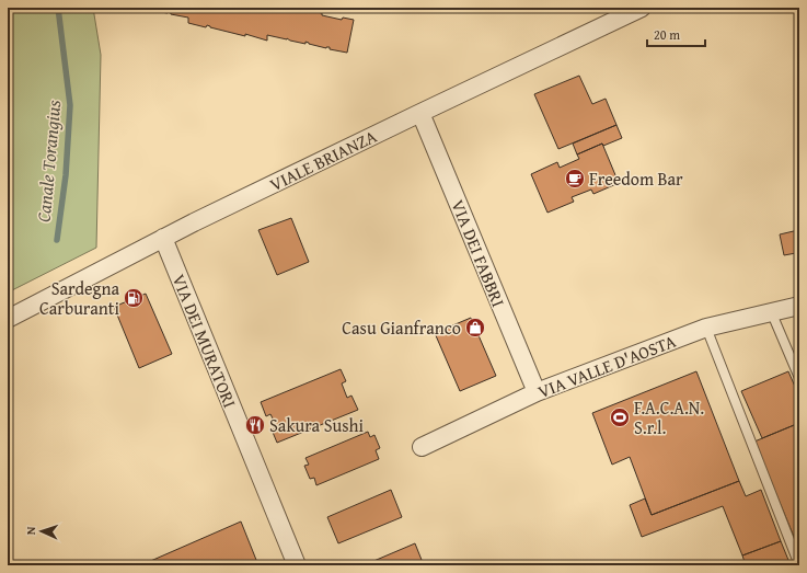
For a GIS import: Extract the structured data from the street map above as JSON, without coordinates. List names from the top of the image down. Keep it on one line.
{"streets":{"street":["VIALE BRIANZA","VIA DEI FABBRI","VIA DEI MURATORI","VIA VALLE D'AOSTA"]},"crossings":[["VIALE BRIANZA","VIA DEI FABBRI"],["VIALE BRIANZA","VIA DEI MURATORI"],["VIA DEI FABBRI","VIA VALLE D'AOSTA"]],"water":["Canale Torangius"],"places":{"cafe":["Freedom Bar"],"fuel station":["Sardegna Carburanti"],"shop":["Casu Gianfranco"],"sports":["F.A.C.A.N. S.r.l."],"restaurant":["Sakura Sushi"]},"scale_bar":"20 m","north":"left"}
